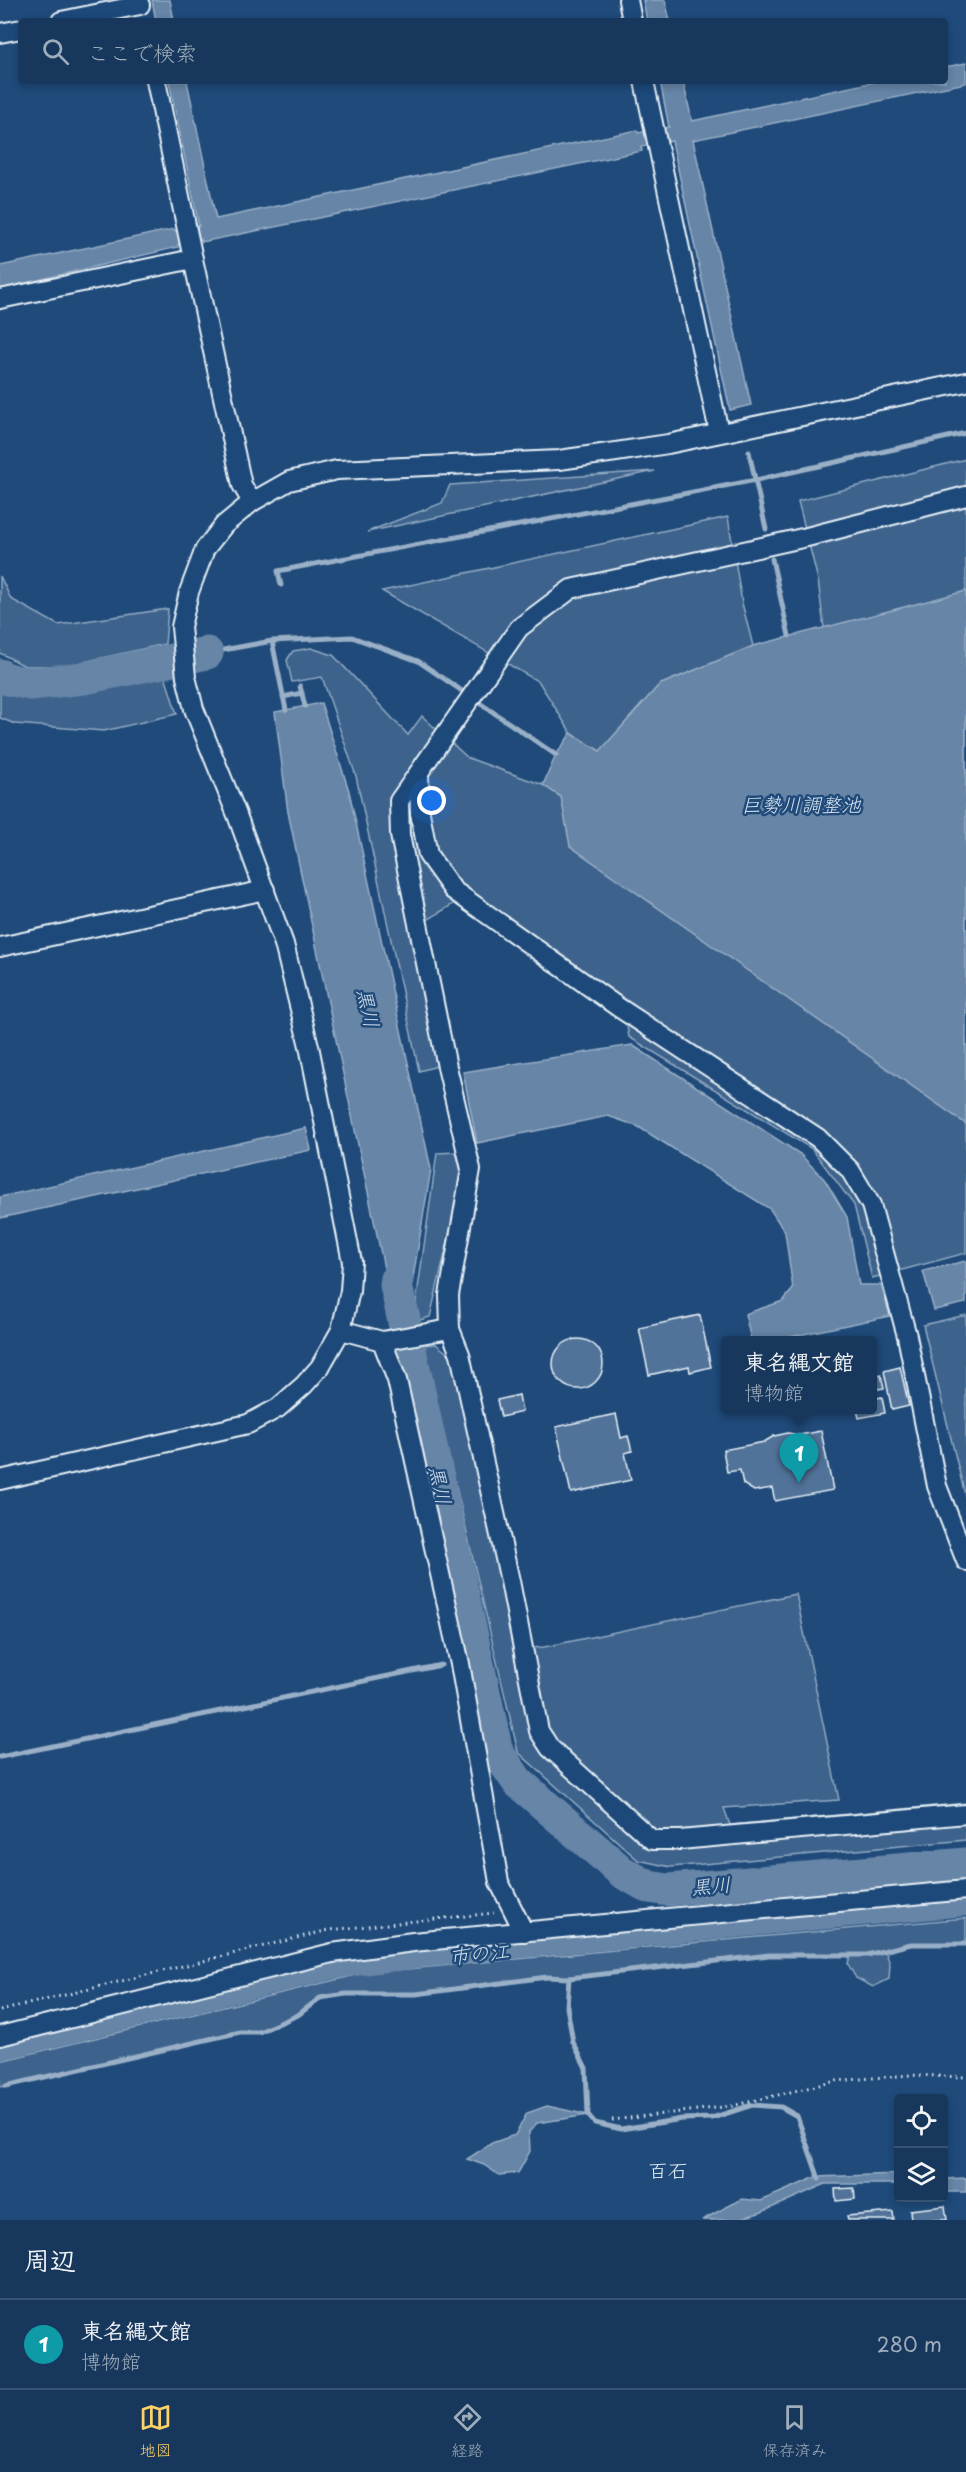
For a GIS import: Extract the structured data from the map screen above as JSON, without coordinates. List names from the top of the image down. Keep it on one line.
{"districts":["百石"],"water":["巨勢川調整池","黒川","市の江"],"page":{"search":"ここで検索","popup":["東名縄文館","博物館"],"pins":"1","heading":"周辺","list":[{"mark":"1","name":"東名縄文館","note":"博物館","value":"280 m"}],"nav":["地図","経路","保存済み"]}}
